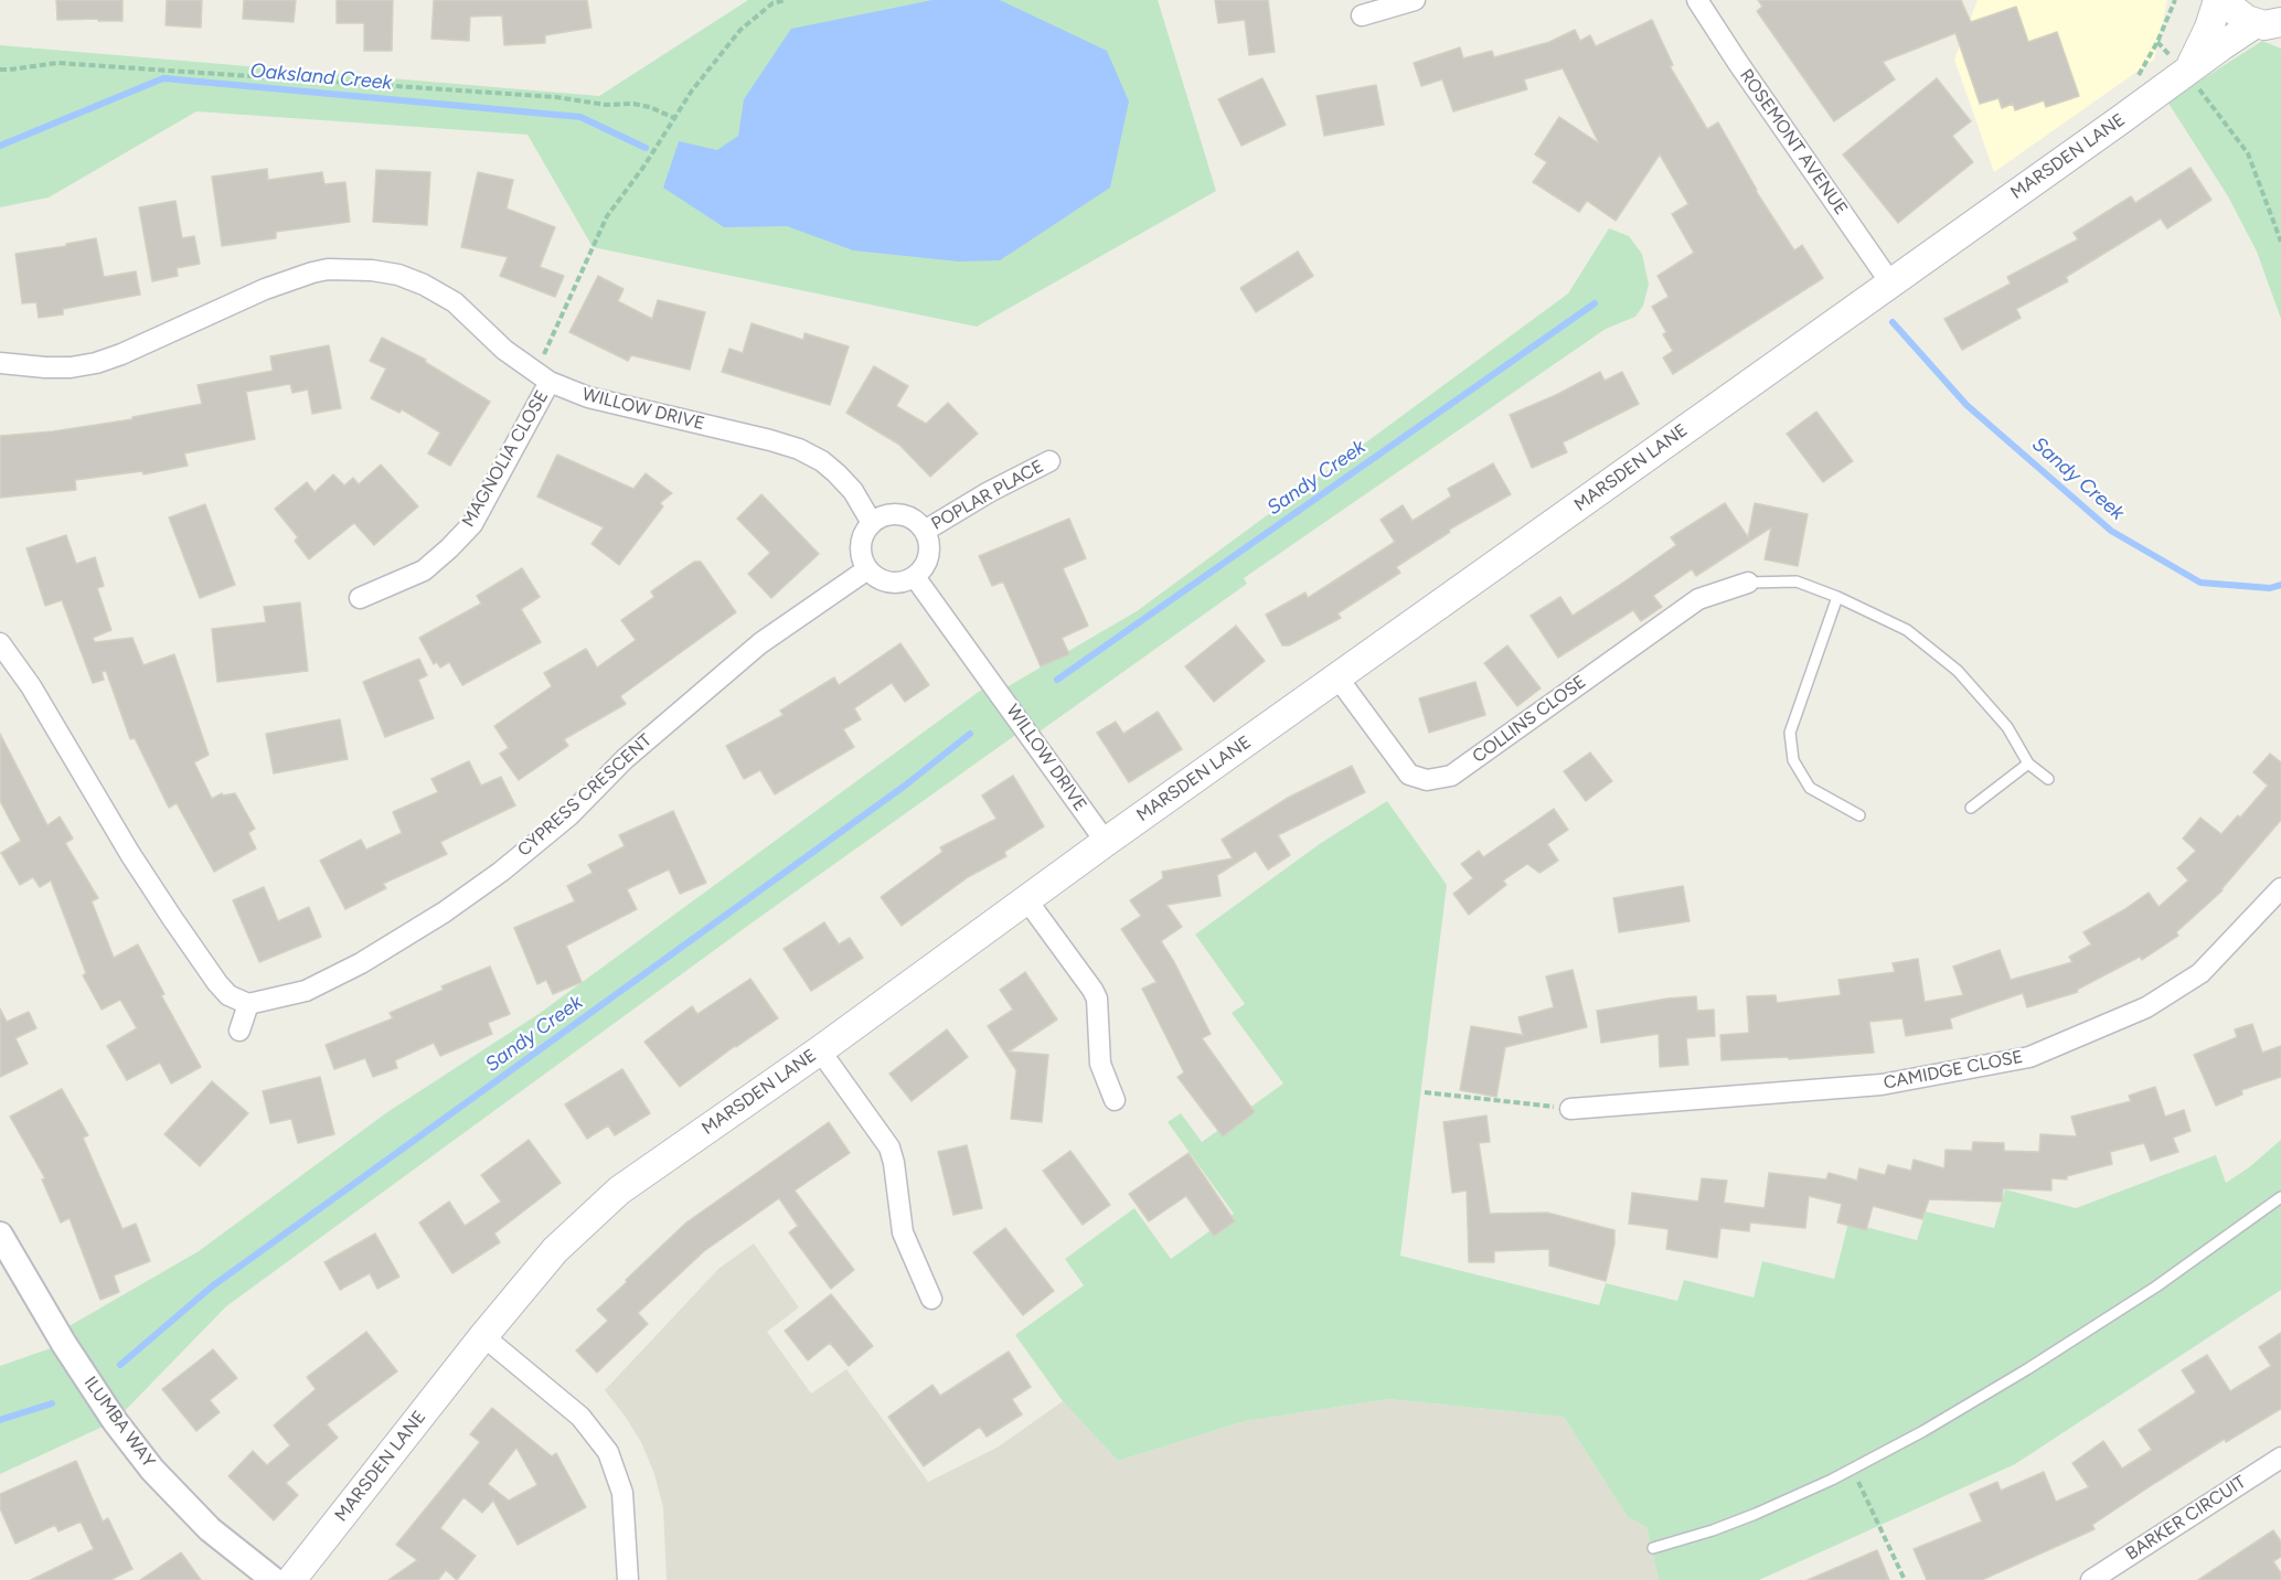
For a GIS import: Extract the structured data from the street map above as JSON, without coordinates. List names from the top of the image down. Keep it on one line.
{"streets":{"main road":["MARSDEN LANE"],"street":["ROSEMONT AVENUE","WILLOW DRIVE","MAGNOLIA CLOSE","POPLAR PLACE","COLLINS CLOSE","CYPRESS CRESCENT","CAMIDGE CLOSE","ILUMBA WAY","BARKER CIRCUIT"]},"crossings":[["ROSEMONT AVENUE","MARSDEN LANE"],["MARSDEN LANE","WILLOW DRIVE"],["MARSDEN LANE","COLLINS CLOSE"],["WILLOW DRIVE","MAGNOLIA CLOSE"],["WILLOW DRIVE","POPLAR PLACE"],["WILLOW DRIVE","CYPRESS CRESCENT"],["POPLAR PLACE","CYPRESS CRESCENT"]],"water":["Oaksland Creek","Sandy Creek"]}
